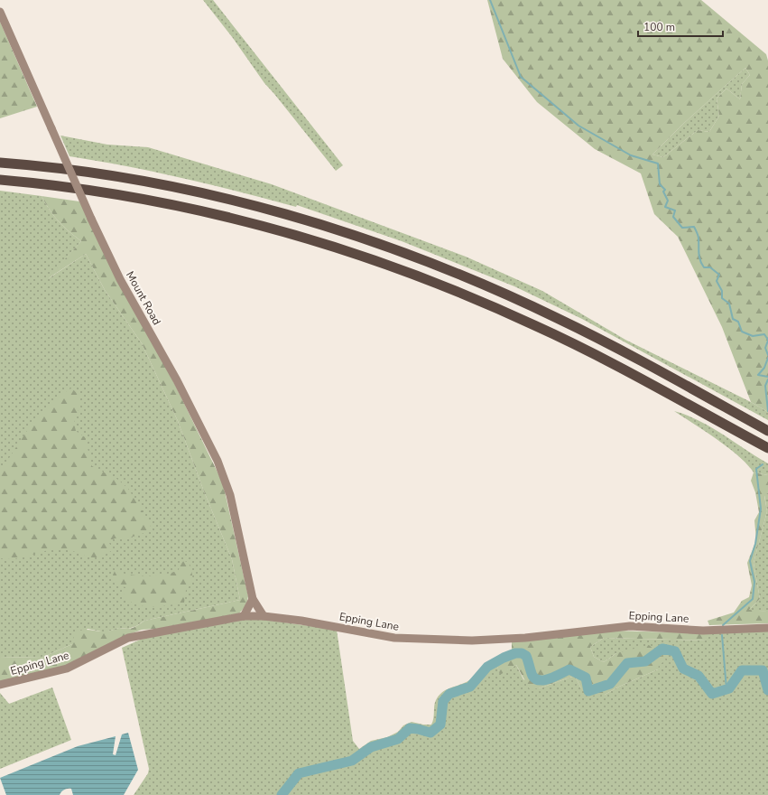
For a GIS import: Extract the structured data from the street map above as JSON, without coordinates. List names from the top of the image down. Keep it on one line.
{"streets":{"street":["Mount Road","Epping Lane"]},"crossings":[["Mount Road","Epping Lane"]],"scale_bar":"100 m"}
